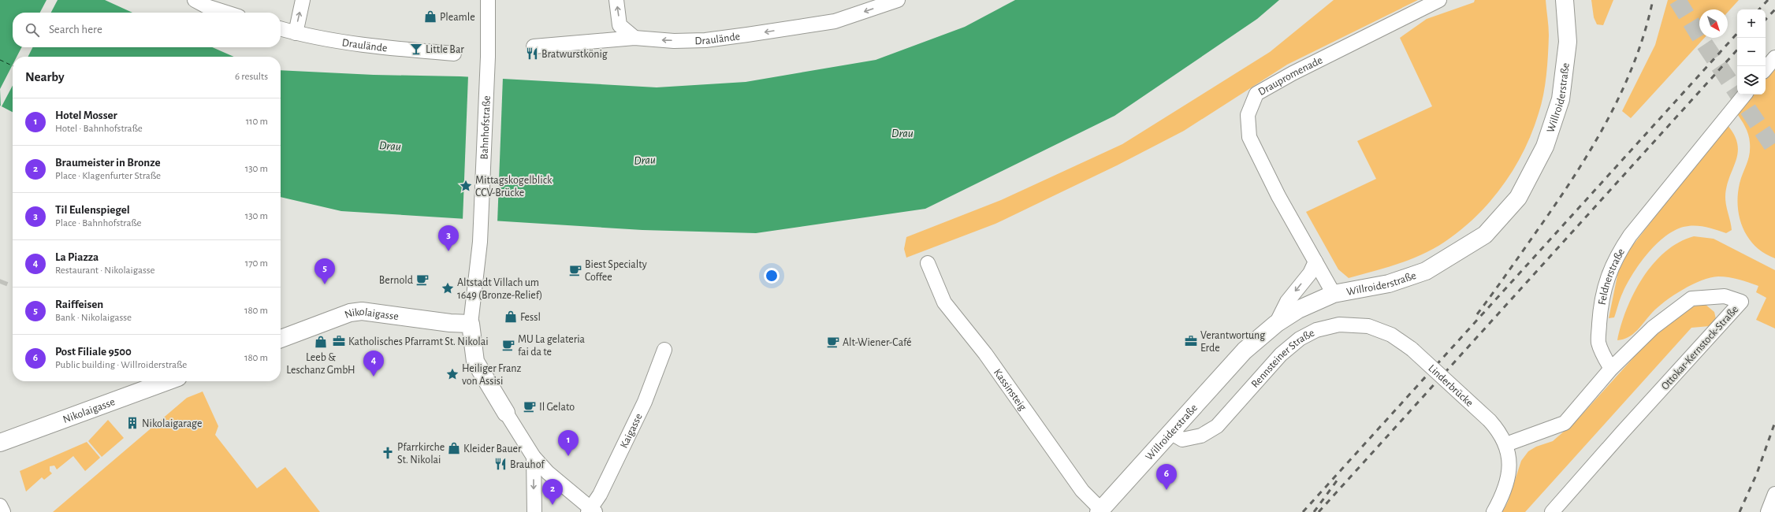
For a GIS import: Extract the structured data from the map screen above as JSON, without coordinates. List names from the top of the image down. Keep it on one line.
{"streets":{"street":["Draulände","Draupromenade","Willroiderstraße","Bahnhofstraße","Feldnerstraße","Nikolaigasse","Ottokar-Kernstock-Straße","Rennsteiner Straße","Linderbrücke","Kassinsteig","Kaigasse"]},"crossings":[["Draupromenade","Willroiderstraße"],["Willroiderstraße","Rennsteiner Straße"],["Willroiderstraße","Kassinsteig"],["Bahnhofstraße","Nikolaigasse"],["Bahnhofstraße","Kaigasse"],["Feldnerstraße","Ottokar-Kernstock-Straße"],["Rennsteiner Straße","Linderbrücke"]],"one_way":["Draulände"],"water":["Drau"],"places":{"shop":["Pleamle","Fessl","Leeb & Leschanz GmbH","Kleider Bauer"],"bar":["Little Bar"],"restaurant":["Bratwurstkönig","Brauhof"],"place":["Mittagskogelblick CCV-Brücke","Altstadt Villach um 1649 (Bronze-Relief)","Heiliger Franz von Assisi"],"cafe":["Biest Specialty Coffee","Bernold","Alt-Wiener-Café","MU La gelateria fai da te","Il Gelato"],"office":["Katholisches Pfarramt St. Nikolai","Verantwortung Erde"],"building":["Nikolaigarage"],"church":["Pfarrkirche St. Nikolai"]},"north":"bottom right","page":{"map_buttons":["+","−"],"search":"Search here","heading":["Nearby","6 results"],"list":[{"mark":"1","name":"Hotel Mosser","note":"Hotel · Bahnhofstraße","value":"110 m"},{"mark":"2","name":"Braumeister in Bronze","note":"Place · Klagenfurter Straße","value":"130 m"},{"mark":"3","name":"Til Eulenspiegel","note":"Place · Bahnhofstraße","value":"130 m"},{"mark":"4","name":"La Piazza","note":"Restaurant · Nikolaigasse","value":"170 m"},{"mark":"5","name":"Raiffeisen","note":"Bank · Nikolaigasse","value":"180 m"},{"mark":"6","name":"Post Filiale 9500","note":"Public building · Willroiderstraße","value":"180 m"}],"pins":["3","5","4","1","6","2"]}}
